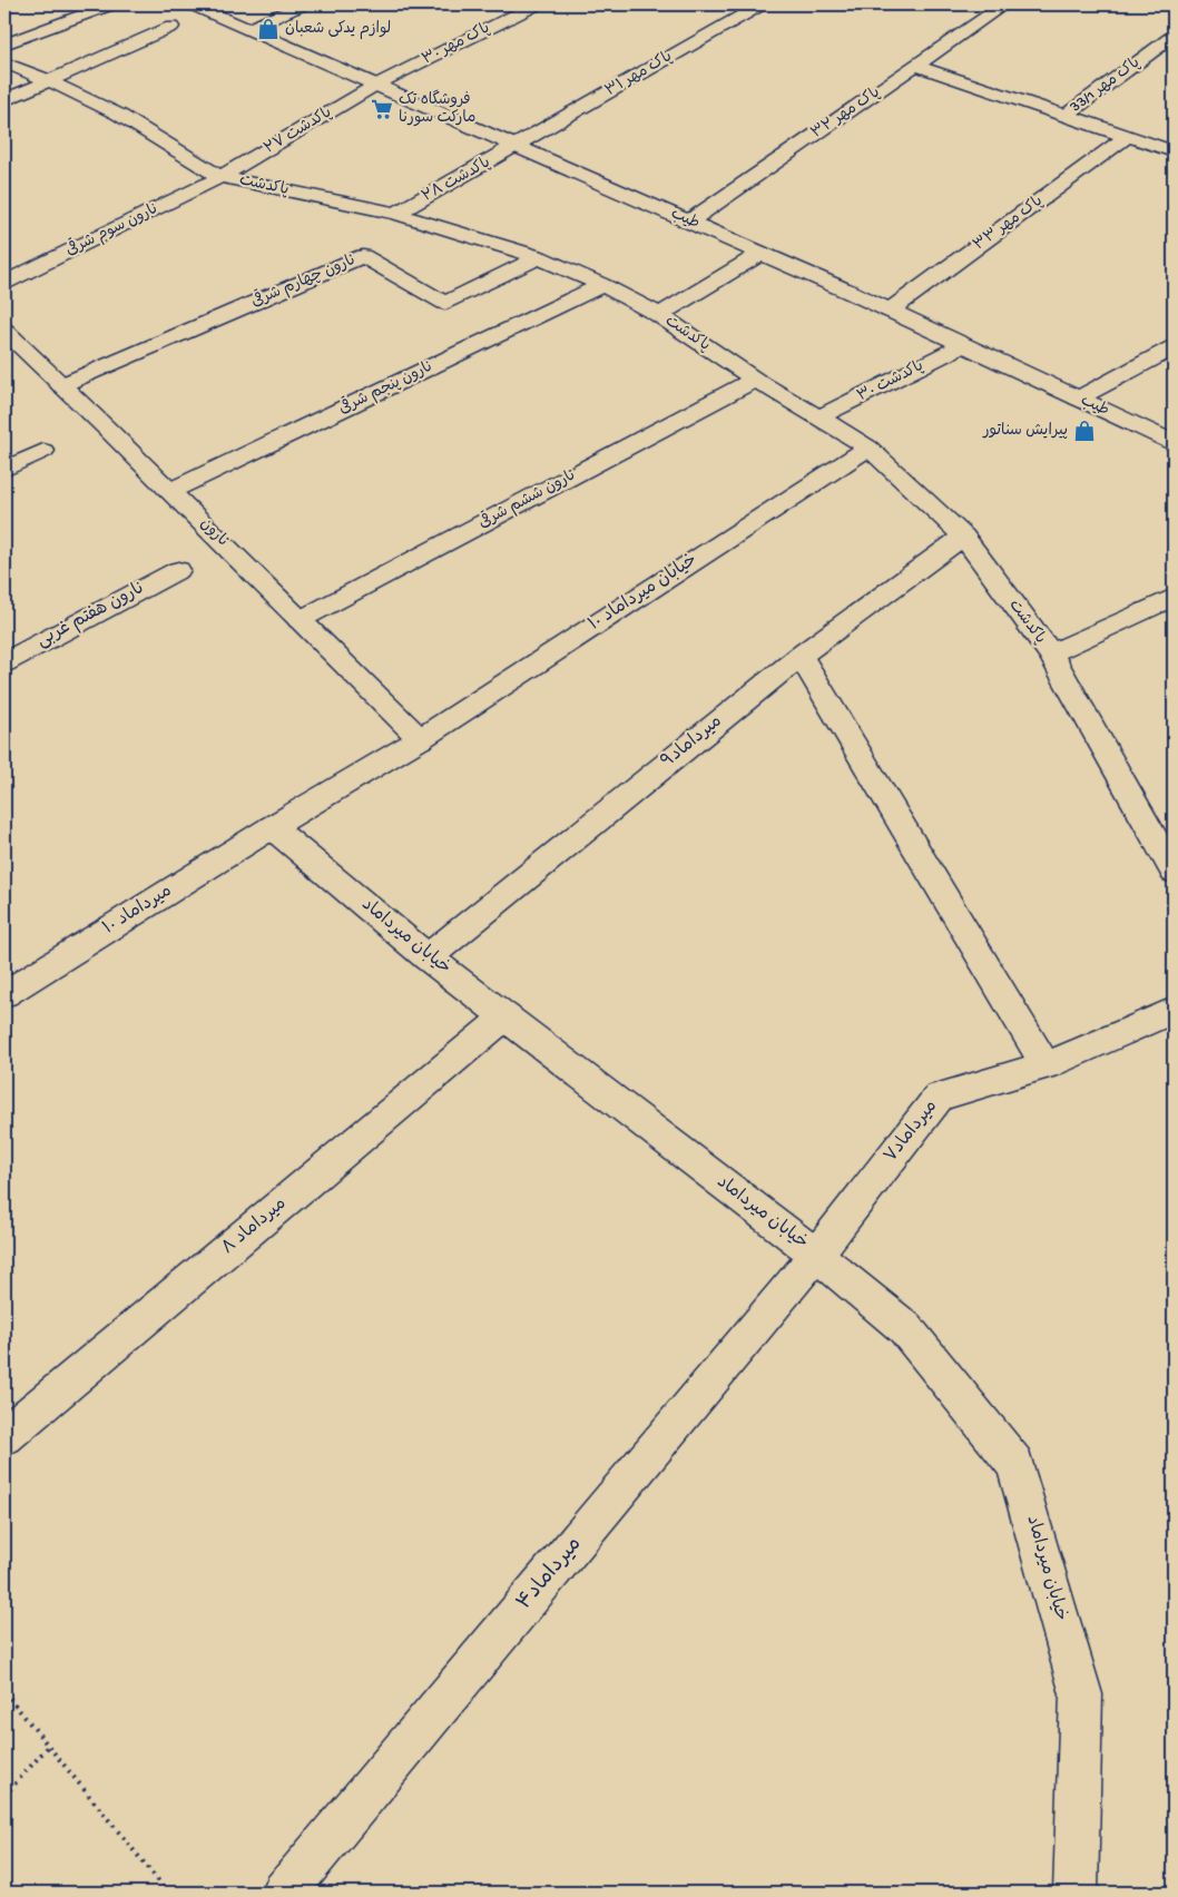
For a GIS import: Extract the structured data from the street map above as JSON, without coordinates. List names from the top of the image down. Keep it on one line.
{"streets":{"street":["پاک مهر ۳۰","پاک مهر ۳۱","پاک مهر 33/1","پاک مهر ۳۲","پاکدشت ۲۷","پاکدشت ۲۸","پاکدشت","طیب","پاک مهر ۳۳","نارون سوم شرقی","نارون چهارم شرقی","پاکدشت ۳۰","نارون پنجم شرقی","نارون ششم شرقی","نارون","۱۰ خیابان میرداماد","نارون هفتم غربی","میرداماد۹","میرداماد ۱۰","خیابان میرداماد","میرداماد۷","میرداماد ۸","میرداماد۴"]},"crossings":[["پاک مهر ۳۰","پاکدشت ۲۷"],["پاک مهر ۳۰","طیب"],["پاک مهر ۳۱","پاکدشت ۲۸"],["پاک مهر ۳۱","طیب"],["پاک مهر ۳۲","طیب"],["پاکدشت ۲۷","پاکدشت"],["پاکدشت ۲۷","طیب"],["پاکدشت ۲۷","نارون سوم شرقی"],["پاکدشت ۲۸","پاکدشت"],["پاکدشت ۲۸","طیب"],["پاکدشت","نارون سوم شرقی"],["پاکدشت","نارون چهارم شرقی"],["پاکدشت","پاکدشت ۳۰"],["پاکدشت","نارون پنجم شرقی"],["پاکدشت","نارون ششم شرقی"],["پاکدشت","۱۰ خیابان میرداماد"],["پاکدشت","میرداماد۹"],["طیب","پاک مهر ۳۳"],["طیب","پاکدشت ۳۰"],["نارون چهارم شرقی","نارون"],["نارون پنجم شرقی","نارون"],["نارون ششم شرقی","نارون"],["نارون","۱۰ خیابان میرداماد"],["میرداماد۹","خیابان میرداماد"],["میرداماد ۱۰","خیابان میرداماد"],["خیابان میرداماد","میرداماد۷"],["خیابان میرداماد","میرداماد ۸"],["خیابان میرداماد","میرداماد۴"],["میرداماد۷","میرداماد۴"]],"places":{"shop":["لوازم یدکی شعبان","پیرایش سناتور"],"supermarket":["فروشگاه تک مارکت سورنا"]}}
